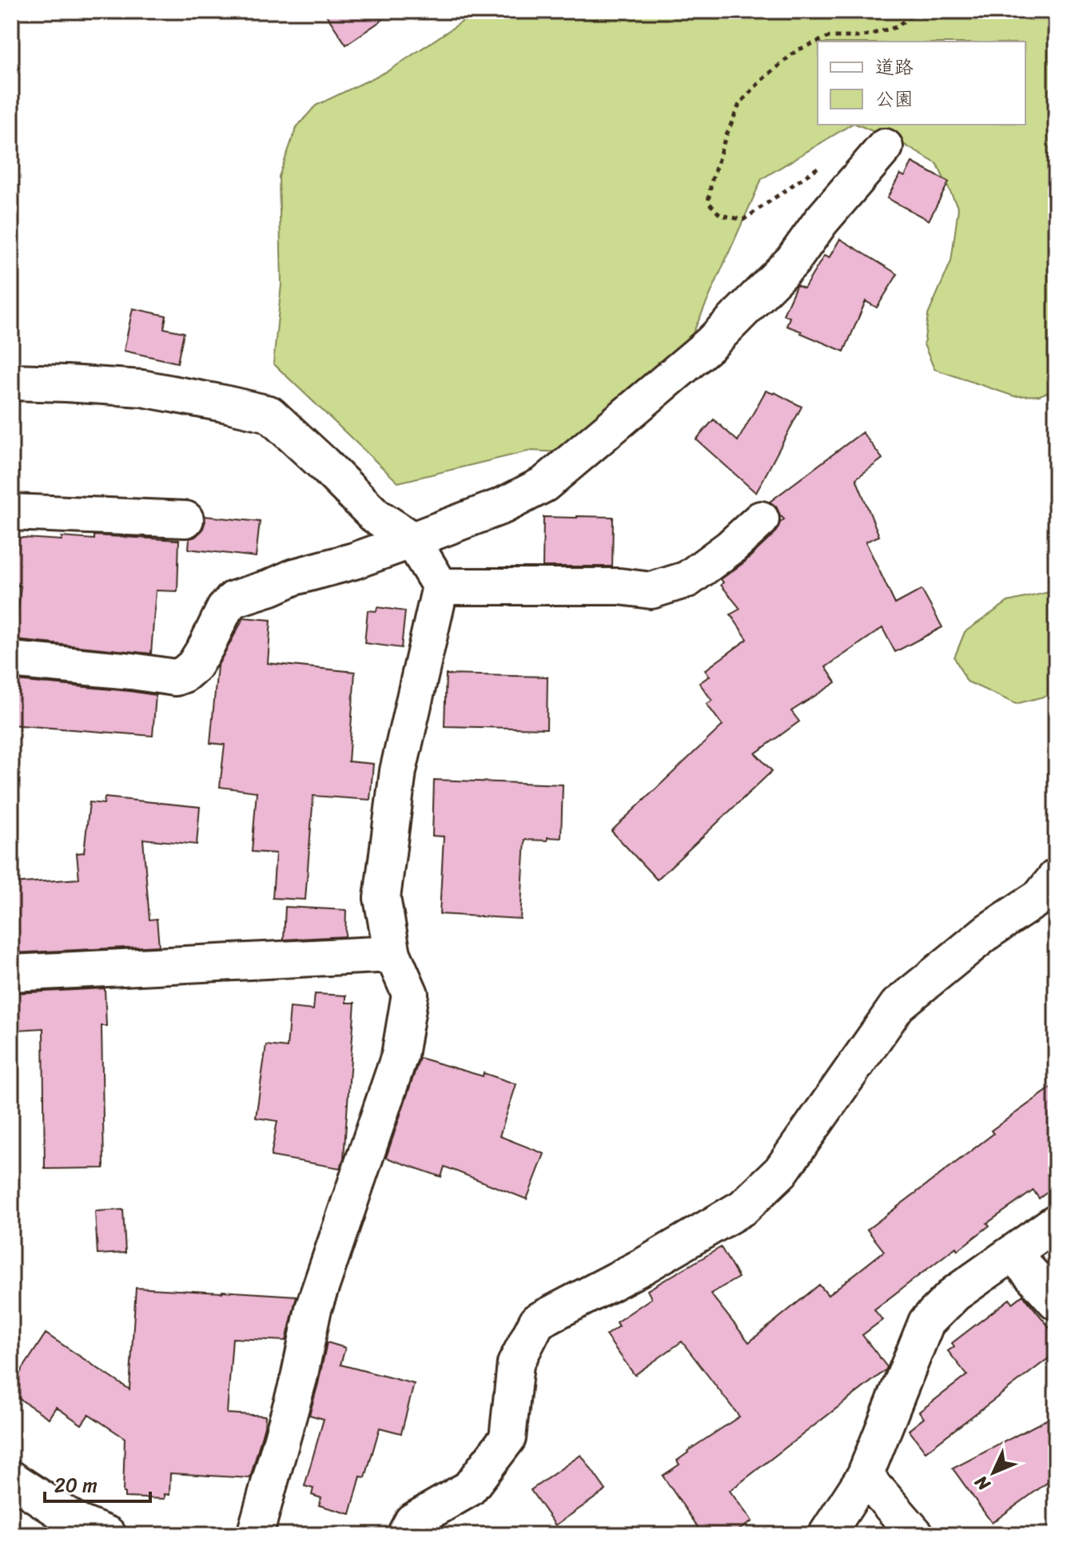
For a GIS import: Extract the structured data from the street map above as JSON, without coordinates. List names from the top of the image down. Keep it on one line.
{"legend":["道路","公園"],"scale_bar":"20 m","north":"bottom left"}
